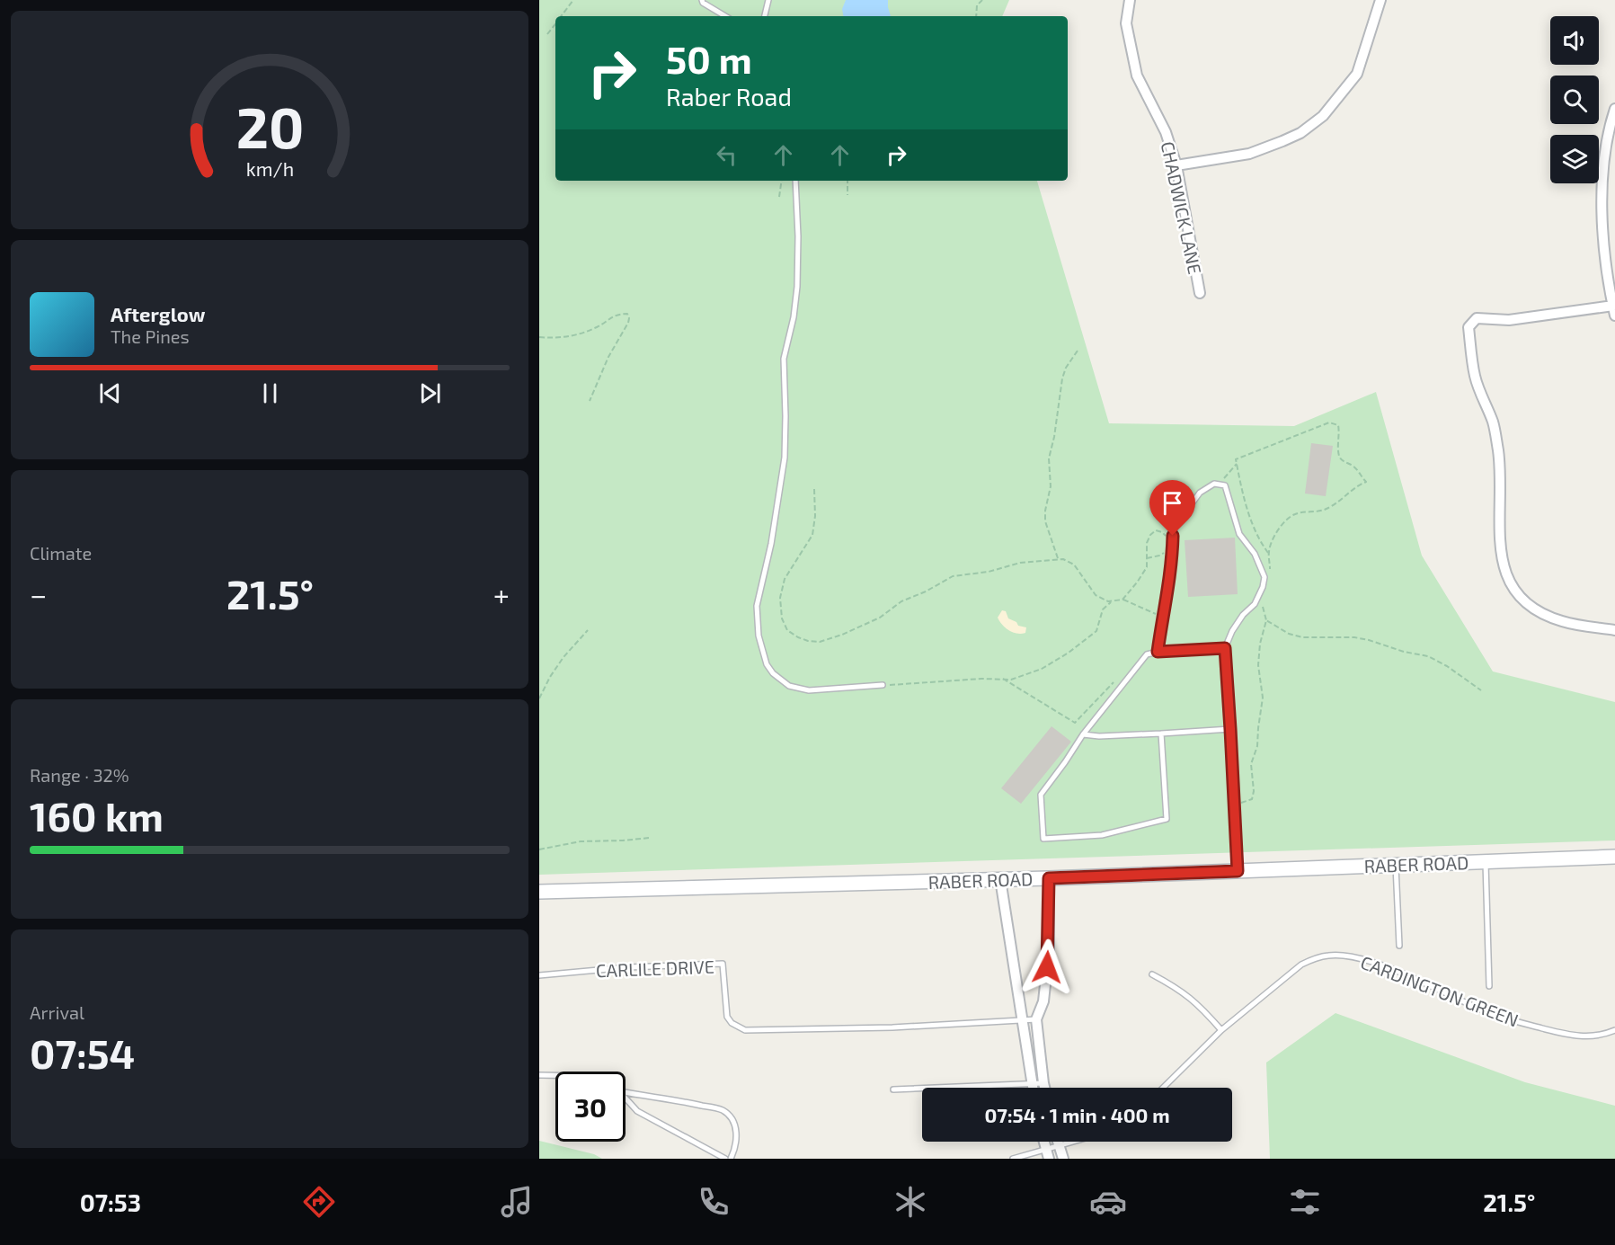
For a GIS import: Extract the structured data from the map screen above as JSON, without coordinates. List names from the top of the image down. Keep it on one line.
{"streets":{"street":["CHADWICK LANE","RABER ROAD"],"lane":["CARLILE DRIVE","CARDINGTON GREEN"]},"page":{"turn":["50 m","Raber Road"],"song":["Afterglow","The Pines"],"tile":["Climate",["Range · 32%","160 km"],["Arrival","07:54"]],"heat":["−","21.5°","+"],"limit":"30","trip":"07:54 · 1 min · 400 m","tabs":["07:53","21.5°"],"gauge":["20","km/h"]}}
